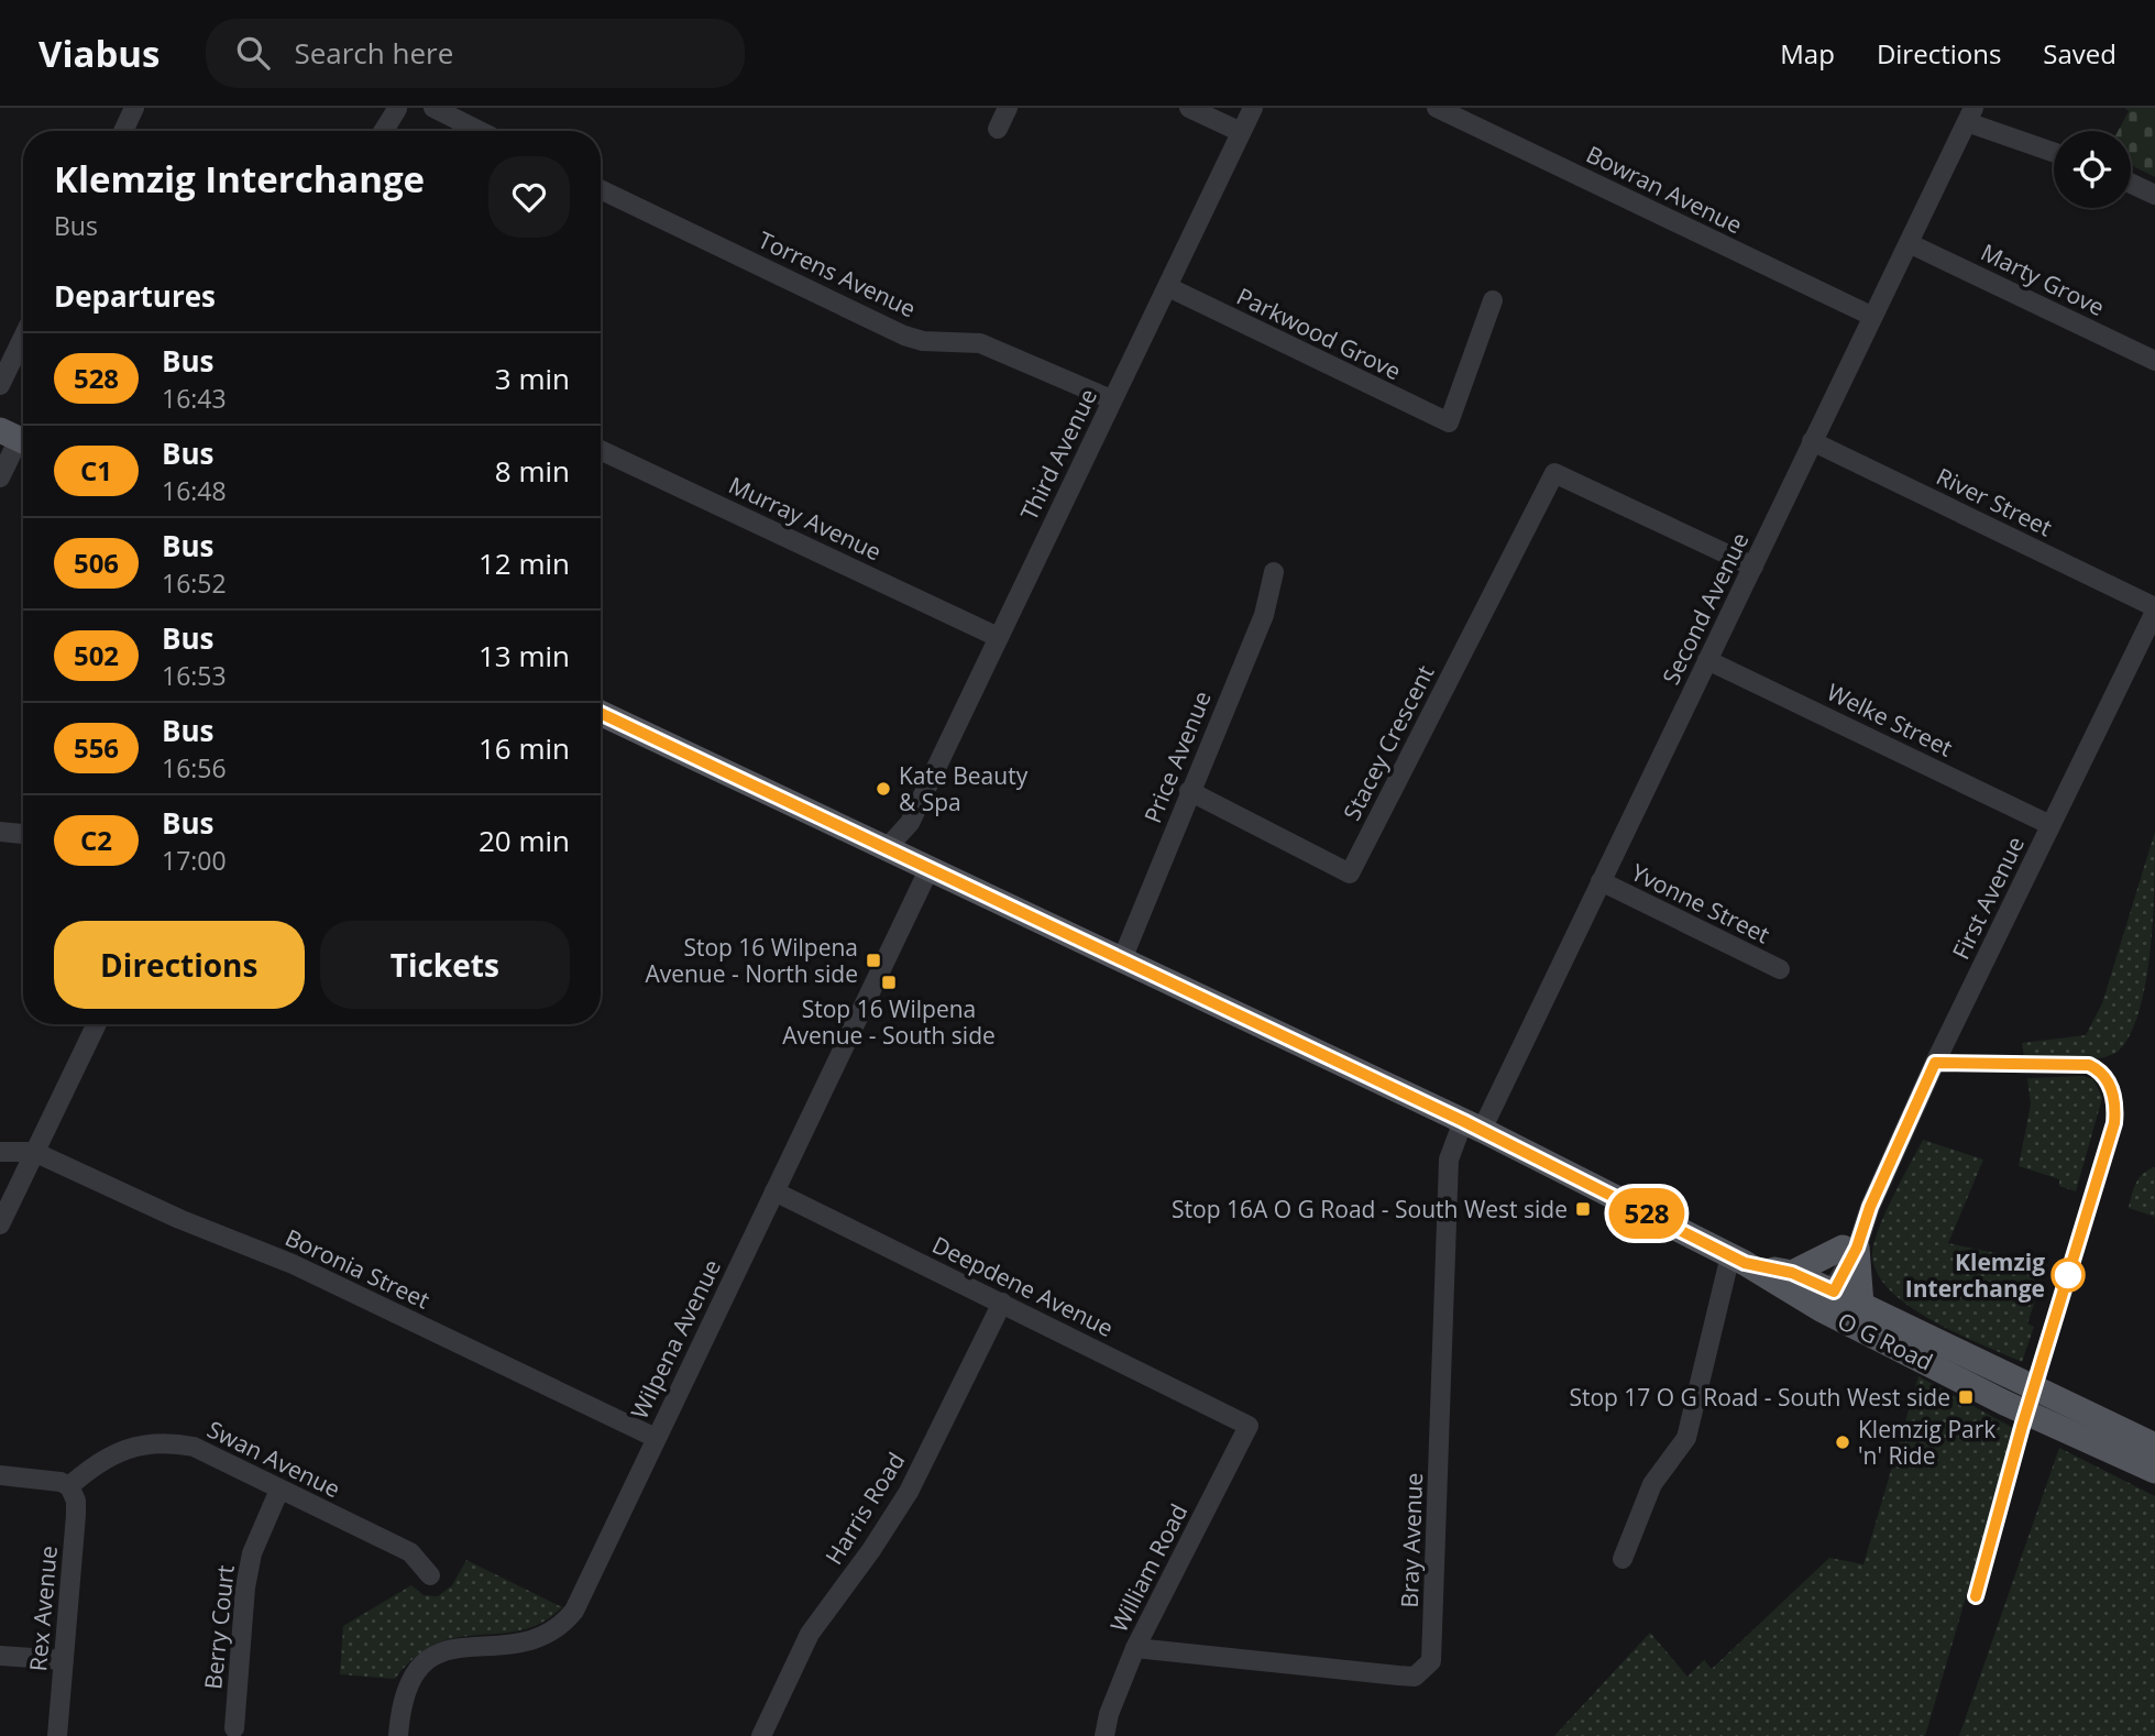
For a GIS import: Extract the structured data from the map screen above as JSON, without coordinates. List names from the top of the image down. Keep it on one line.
{"streets":{"main road":["O G Road"],"street":["Bowran Avenue","Torrens Avenue","Marty Grove","Parkwood Grove","Third Avenue","River Street","Murray Avenue","Second Avenue","Welke Street","Stacey Crescent","Price Avenue","First Avenue","Yvonne Street","Boronia Street","Deepdene Avenue","Wilpena Avenue","Swan Avenue","Harris Road","Bray Avenue","William Road","Rex Avenue","Berry Court"]},"crossings":[["Bowran Avenue","Second Avenue"],["Torrens Avenue","Third Avenue"],["Marty Grove","Second Avenue"],["Parkwood Grove","Third Avenue"],["Third Avenue","Murray Avenue"],["Third Avenue","Wilpena Avenue"],["Third Avenue","O G Road"],["River Street","Second Avenue"],["River Street","First Avenue"],["Second Avenue","Welke Street"],["Second Avenue","Stacey Crescent"],["Second Avenue","Yvonne Street"],["Second Avenue","O G Road"],["Second Avenue","Bray Avenue"],["Welke Street","First Avenue"],["Stacey Crescent","Price Avenue"],["Price Avenue","O G Road"],["First Avenue","O G Road"],["Boronia Street","Wilpena Avenue"],["Deepdene Avenue","Wilpena Avenue"],["Deepdene Avenue","Harris Road"],["Deepdene Avenue","William Road"],["Wilpena Avenue","O G Road"],["O G Road","Bray Avenue"],["Swan Avenue","Rex Avenue"],["Swan Avenue","Berry Court"],["Bray Avenue","William Road"]],"places":{"other":["Kate Beauty & Spa","Klemzig Interchange","Klemzig Park 'n' Ride"],"transit":["Stop 16 Wilpena Avenue - North side","Stop 16 Wilpena Avenue - South side","Stop 16A O G Road - South West side","Stop 17 O G Road - South West side"]},"lines":["bus line 528"],"page":{"header":"Viabus","search":"Search here","nav":["Map","Directions","Saved"],"on_map":"528","heading":[["Klemzig Interchange","Bus"],"Departures"],"list":[{"mark":"528","name":"Bus","note":"16:43","value":"3 min"},{"mark":"C1","name":"Bus","note":"16:48","value":"8 min"},{"mark":"506","name":"Bus","note":"16:52","value":"12 min"},{"mark":"502","name":"Bus","note":"16:53","value":"13 min"},{"mark":"556","name":"Bus","note":"16:56","value":"16 min"},{"mark":"C2","name":"Bus","note":"17:00","value":"20 min"}],"buttons":["Directions","Tickets"]}}
